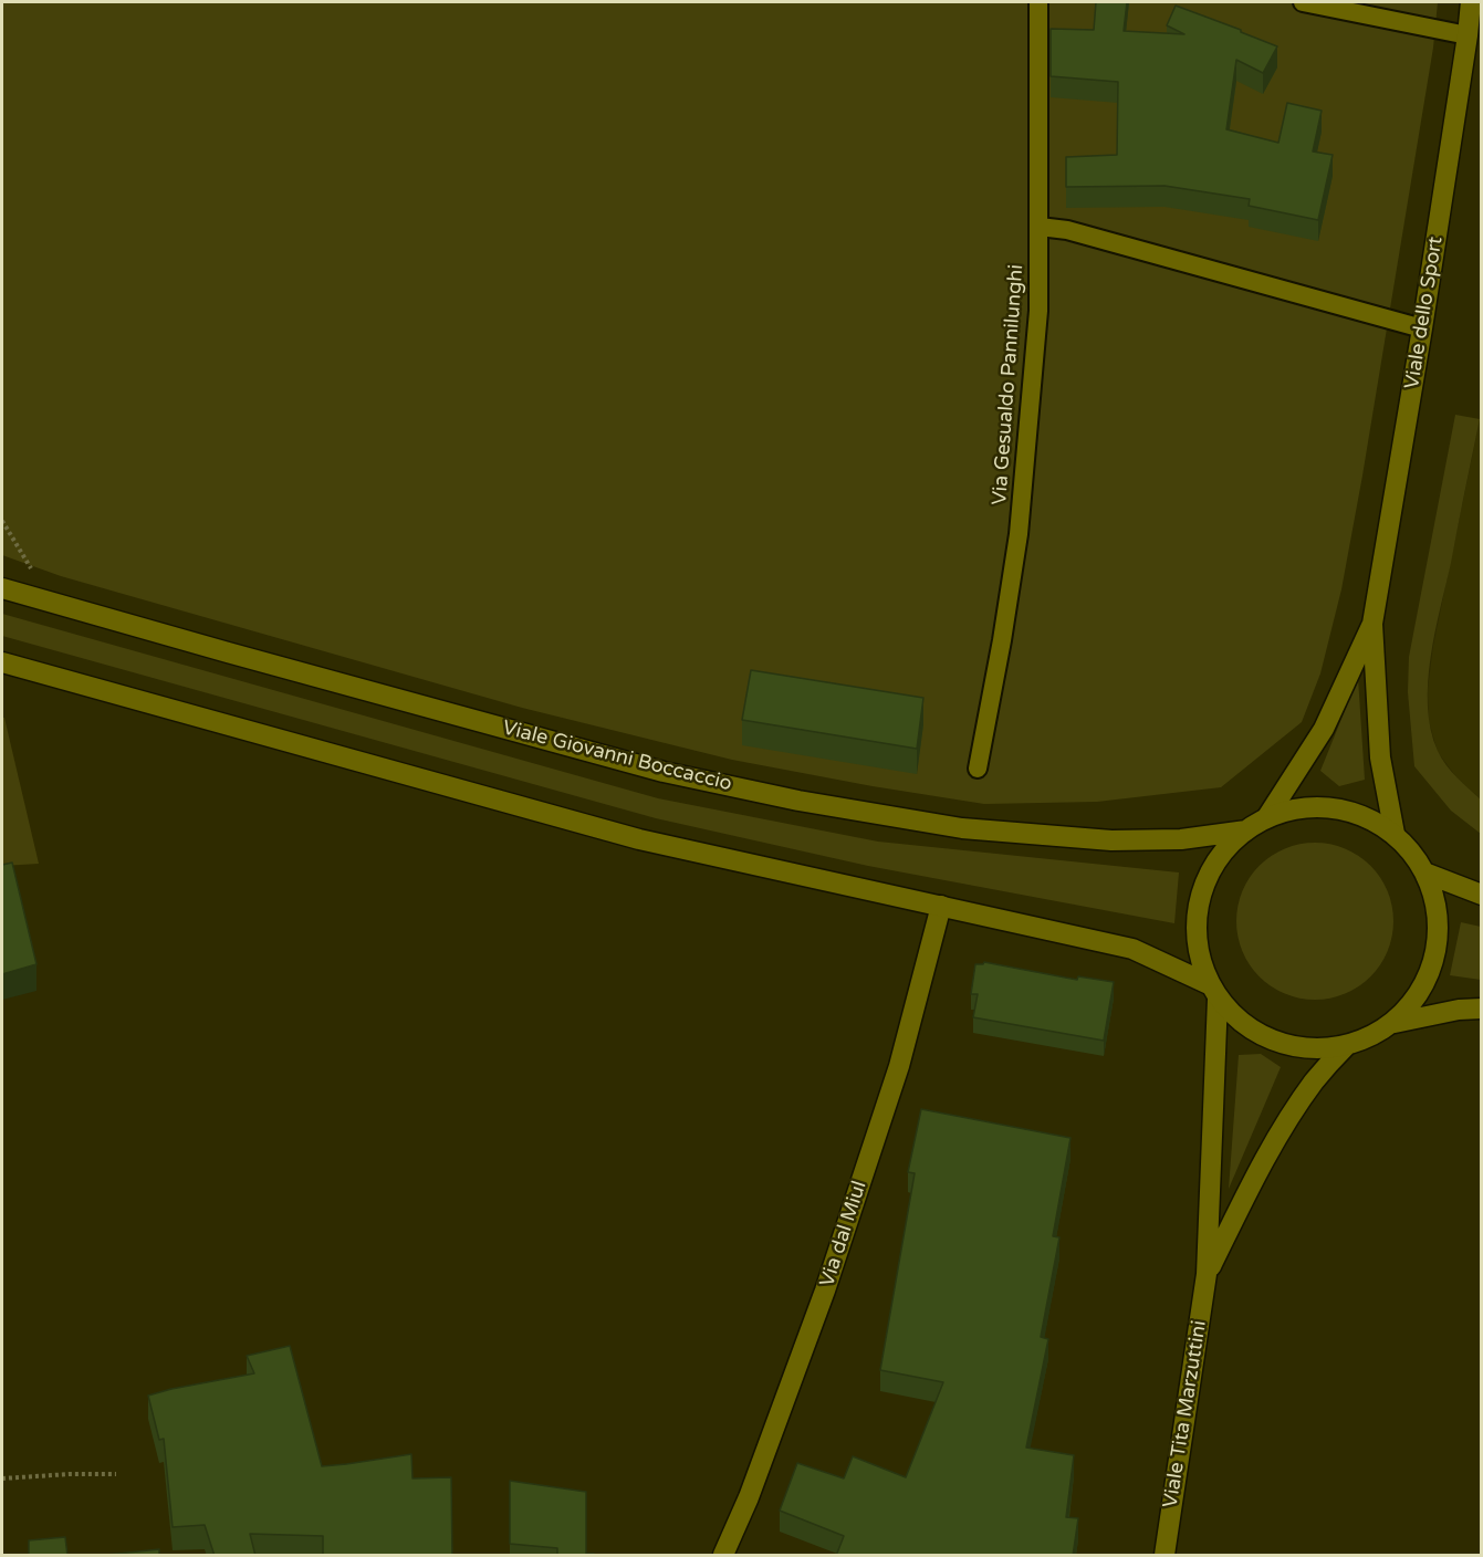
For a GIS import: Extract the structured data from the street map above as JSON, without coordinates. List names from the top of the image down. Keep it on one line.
{"streets":{"main road":["Viale dello Sport","Viale Giovanni Boccaccio","Via dal Miul","Viale Tita Marzuttini"],"lane":["Via Gesualdo Pannilunghi"]}}
